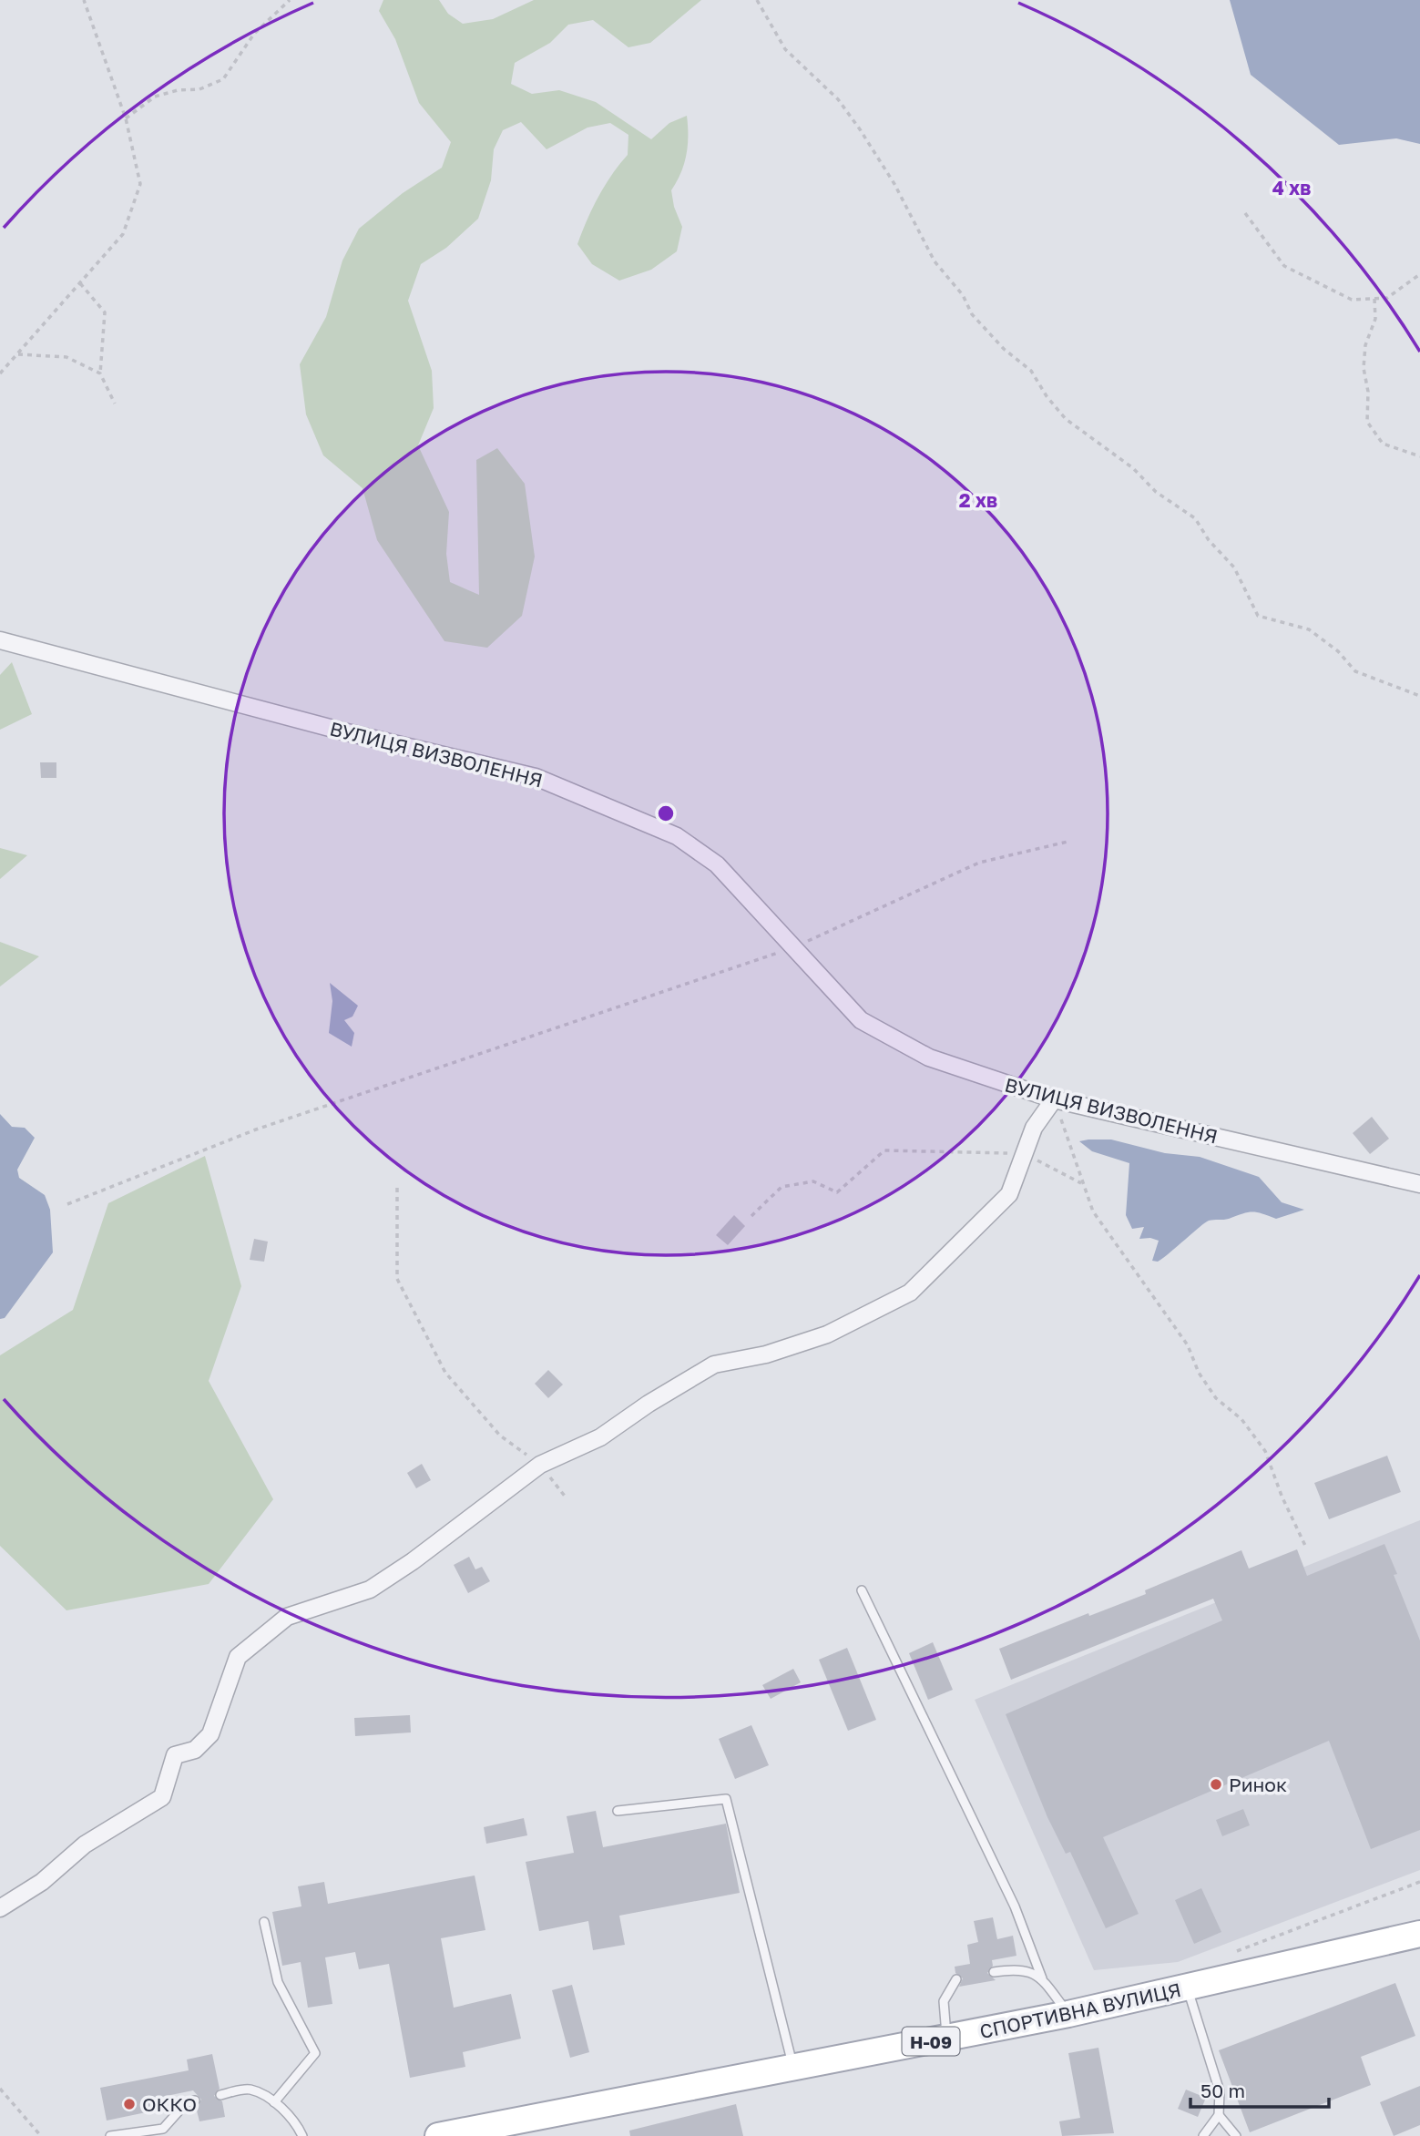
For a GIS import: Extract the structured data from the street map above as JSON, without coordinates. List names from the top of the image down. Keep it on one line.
{"streets":{"main road":["СПОРТИВНА ВУЛИЦЯ","Н-09"],"street":["ВУЛИЦЯ ВИЗВОЛЕННЯ"]},"places":["Ринок","ОККО"],"scale_bar":"50 m","rings":["4 хв","2 хв"]}
